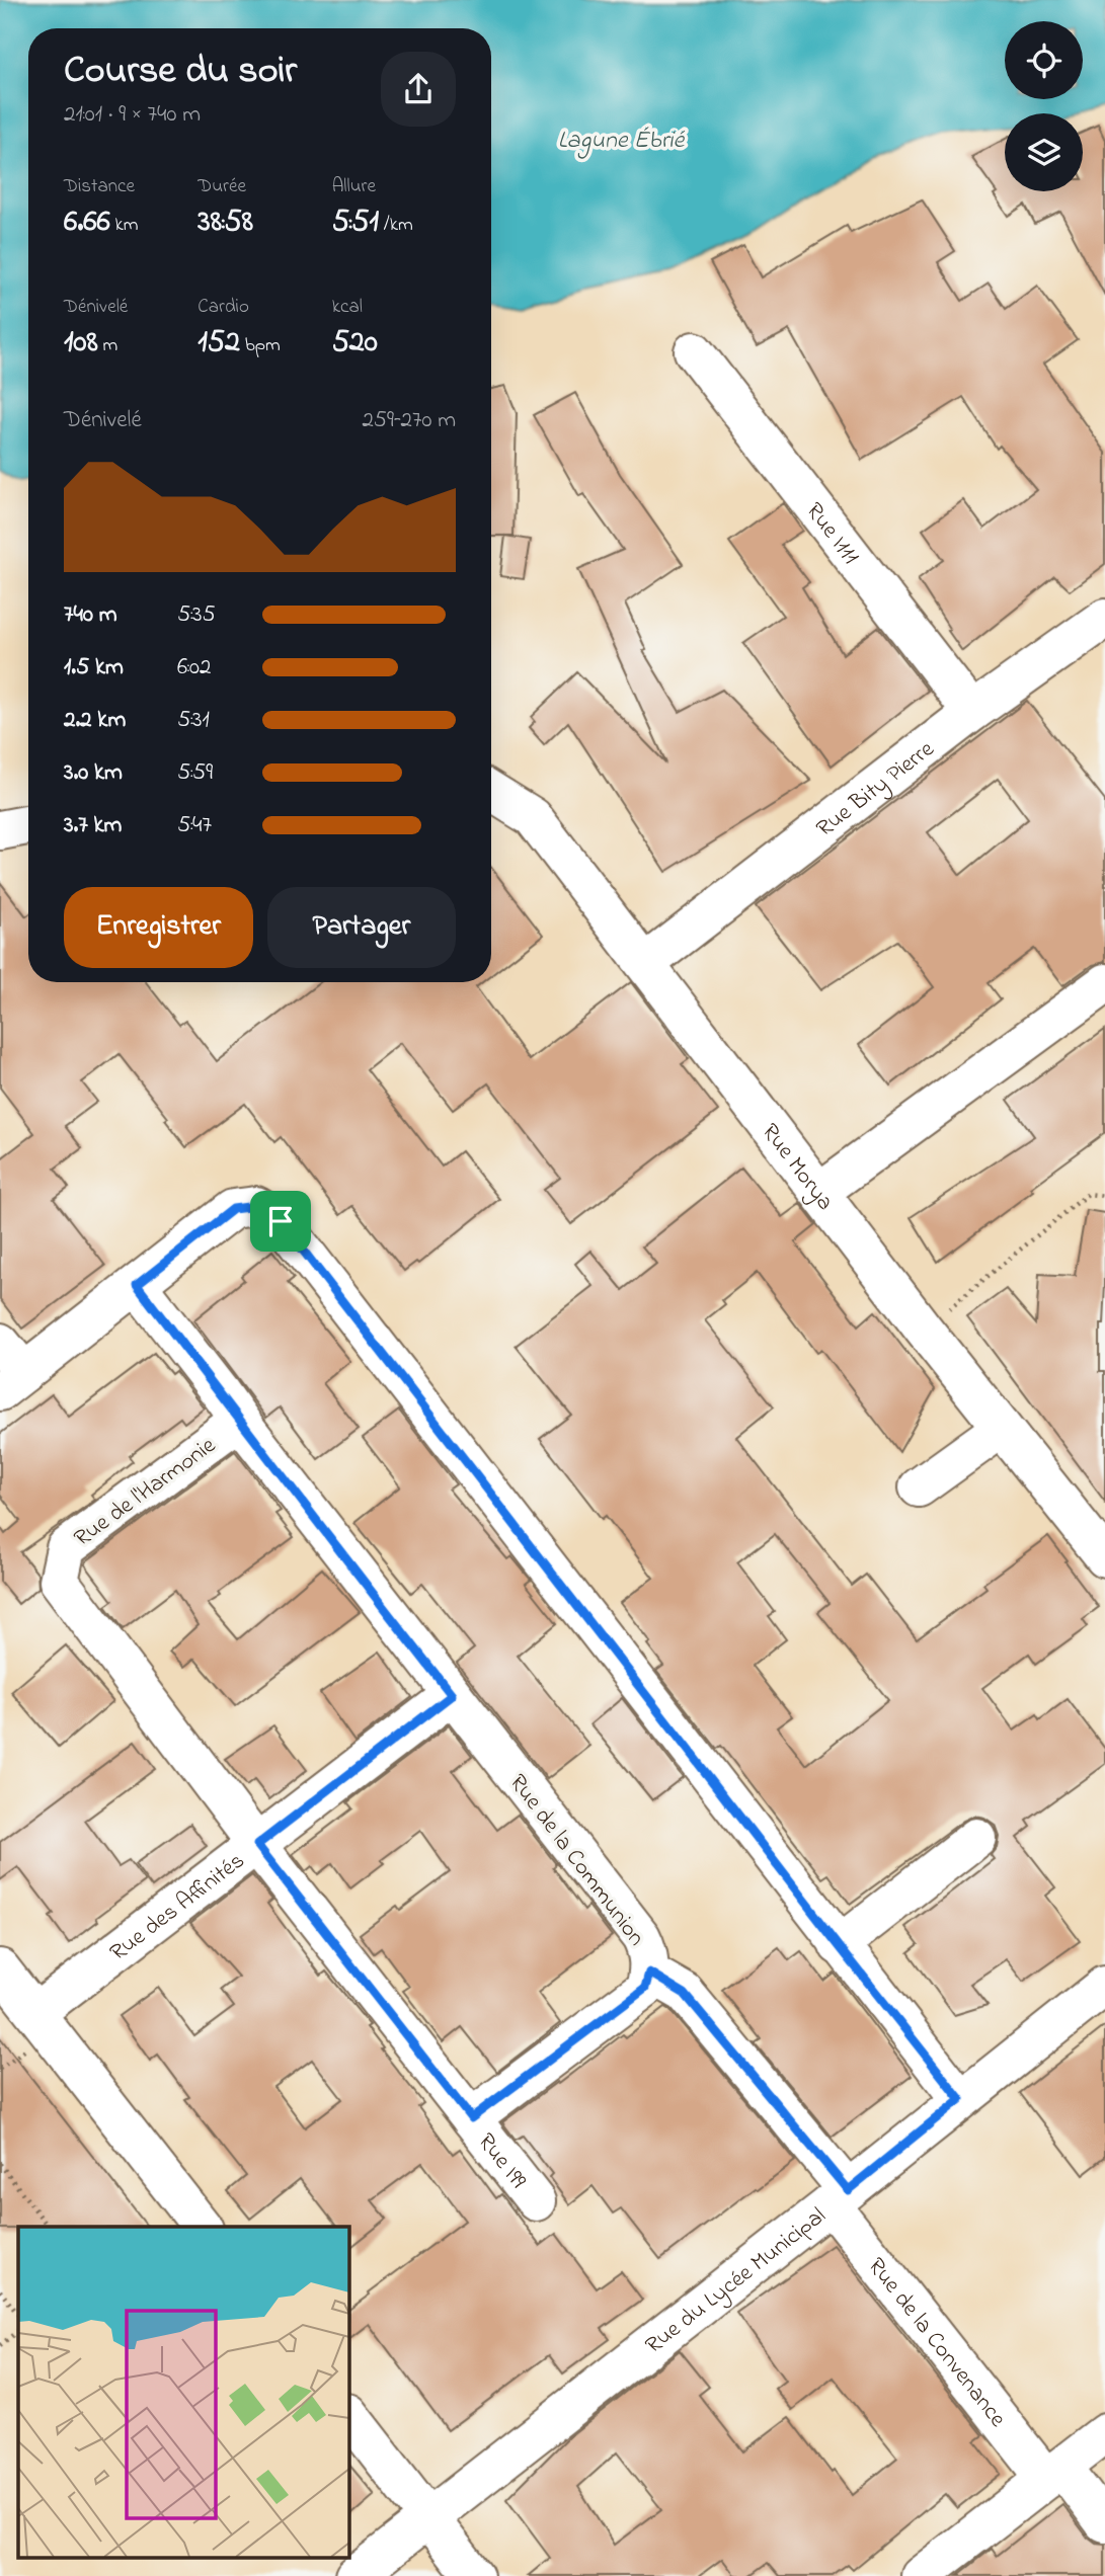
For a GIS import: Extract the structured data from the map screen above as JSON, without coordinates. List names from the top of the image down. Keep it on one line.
{"streets":{"street":["Rue I111","Rue Bity Pierre","Rue Morya","Rue de l'Harmonie","Rue de la Communion","Rue des Affinités","Rue I99","Rue du Lycée Municipal","Rue de la Convenance"]},"crossings":[["Rue I111","Rue Bity Pierre"],["Rue Bity Pierre","Rue Morya"],["Rue de l'Harmonie","Rue de la Communion"],["Rue de l'Harmonie","Rue des Affinités"],["Rue de la Communion","Rue des Affinités"],["Rue de la Communion","Rue I99"],["Rue de la Communion","Rue de la Convenance"],["Rue du Lycée Municipal","Rue de la Convenance"]],"water":["Lagune Ébrié"],"page":{"heading":["Course du soir","21:01 · 9 × 740 m"],"stats":[["Distance","6.66 km"],["Durée","38:58"],["Allure","5:51 /km"],["Dénivelé","108 m"],["Cardio","152 bpm"],["kcal","520"]],"chart":["Dénivelé","259–270 m"],"list":[{"name":"740 m","note":"5:35"},{"name":"1.5 km","note":"6:02"},{"name":"2.2 km","note":"5:31"},{"name":"3.0 km","note":"5:59"},{"name":"3.7 km","note":"5:47"}],"buttons":["Enregistrer","Partager"]}}
